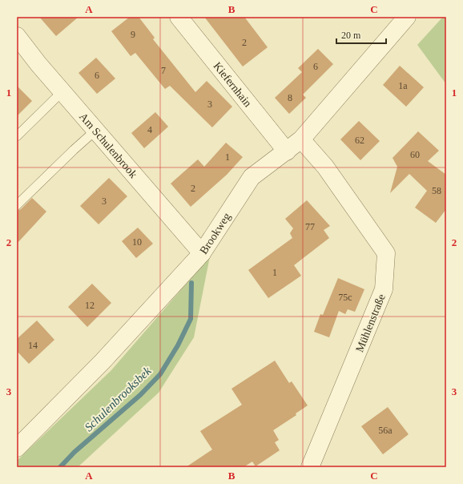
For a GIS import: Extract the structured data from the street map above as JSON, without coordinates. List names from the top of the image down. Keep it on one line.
{"streets":{"street":["Kiefernhain","Am Schulenbrook","Brookweg","Mühlenstraße"]},"crossings":[["Kiefernhain","Brookweg"],["Am Schulenbrook","Brookweg"],["Brookweg","Mühlenstraße"]],"water":["Schulenbrooksbek"],"house_numbers":["9","2","6","7","6","1a","8","3","4","62","60","1","2","58","3","77","10","1","75c","12","14","56a"],"scale_bar":"20 m","grid":{"columns":["A","B","C"],"rows":["1","2","3"]}}
